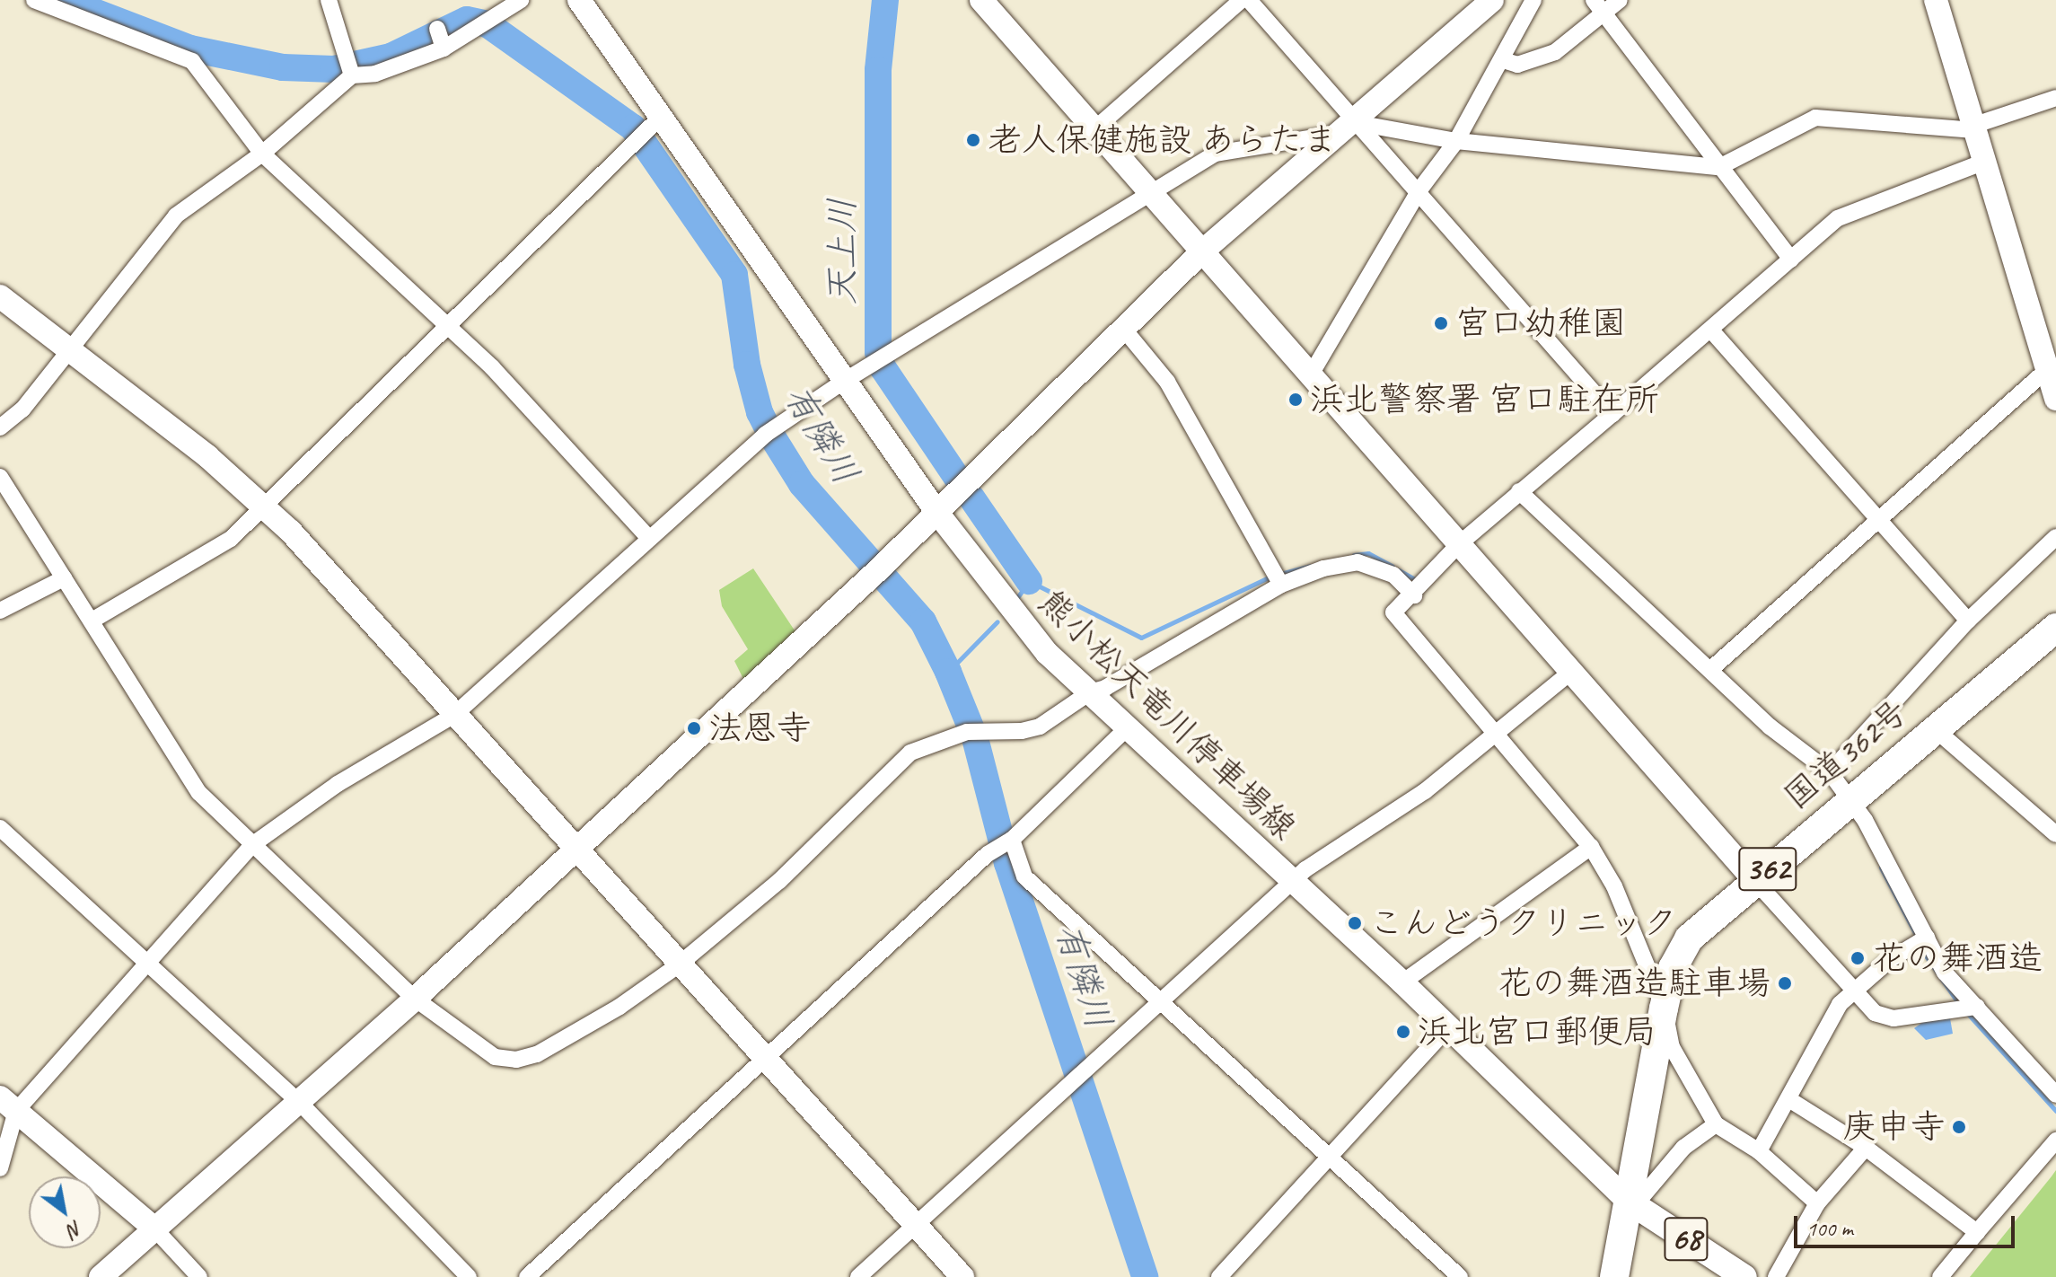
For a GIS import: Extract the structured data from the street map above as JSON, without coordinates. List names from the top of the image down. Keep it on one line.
{"streets":{"highway":["国道362号","362"],"main road":["68"],"street":["熊小松天竜川停車場線"]},"crossings":[["熊小松天竜川停車場線","国道362号"],["熊小松天竜川停車場線","68"],["国道362号","68"]],"water":["天上川","有隣川"],"places":["老人保健施設 あらたま","宮口幼稚園","浜北警察署 宮口駐在所","法恩寺","こんどうクリニック","花の舞酒造","花の舞酒造駐車場","浜北宮口郵便局","庚申寺"],"scale_bar":"100 m","north":"bottom right"}
